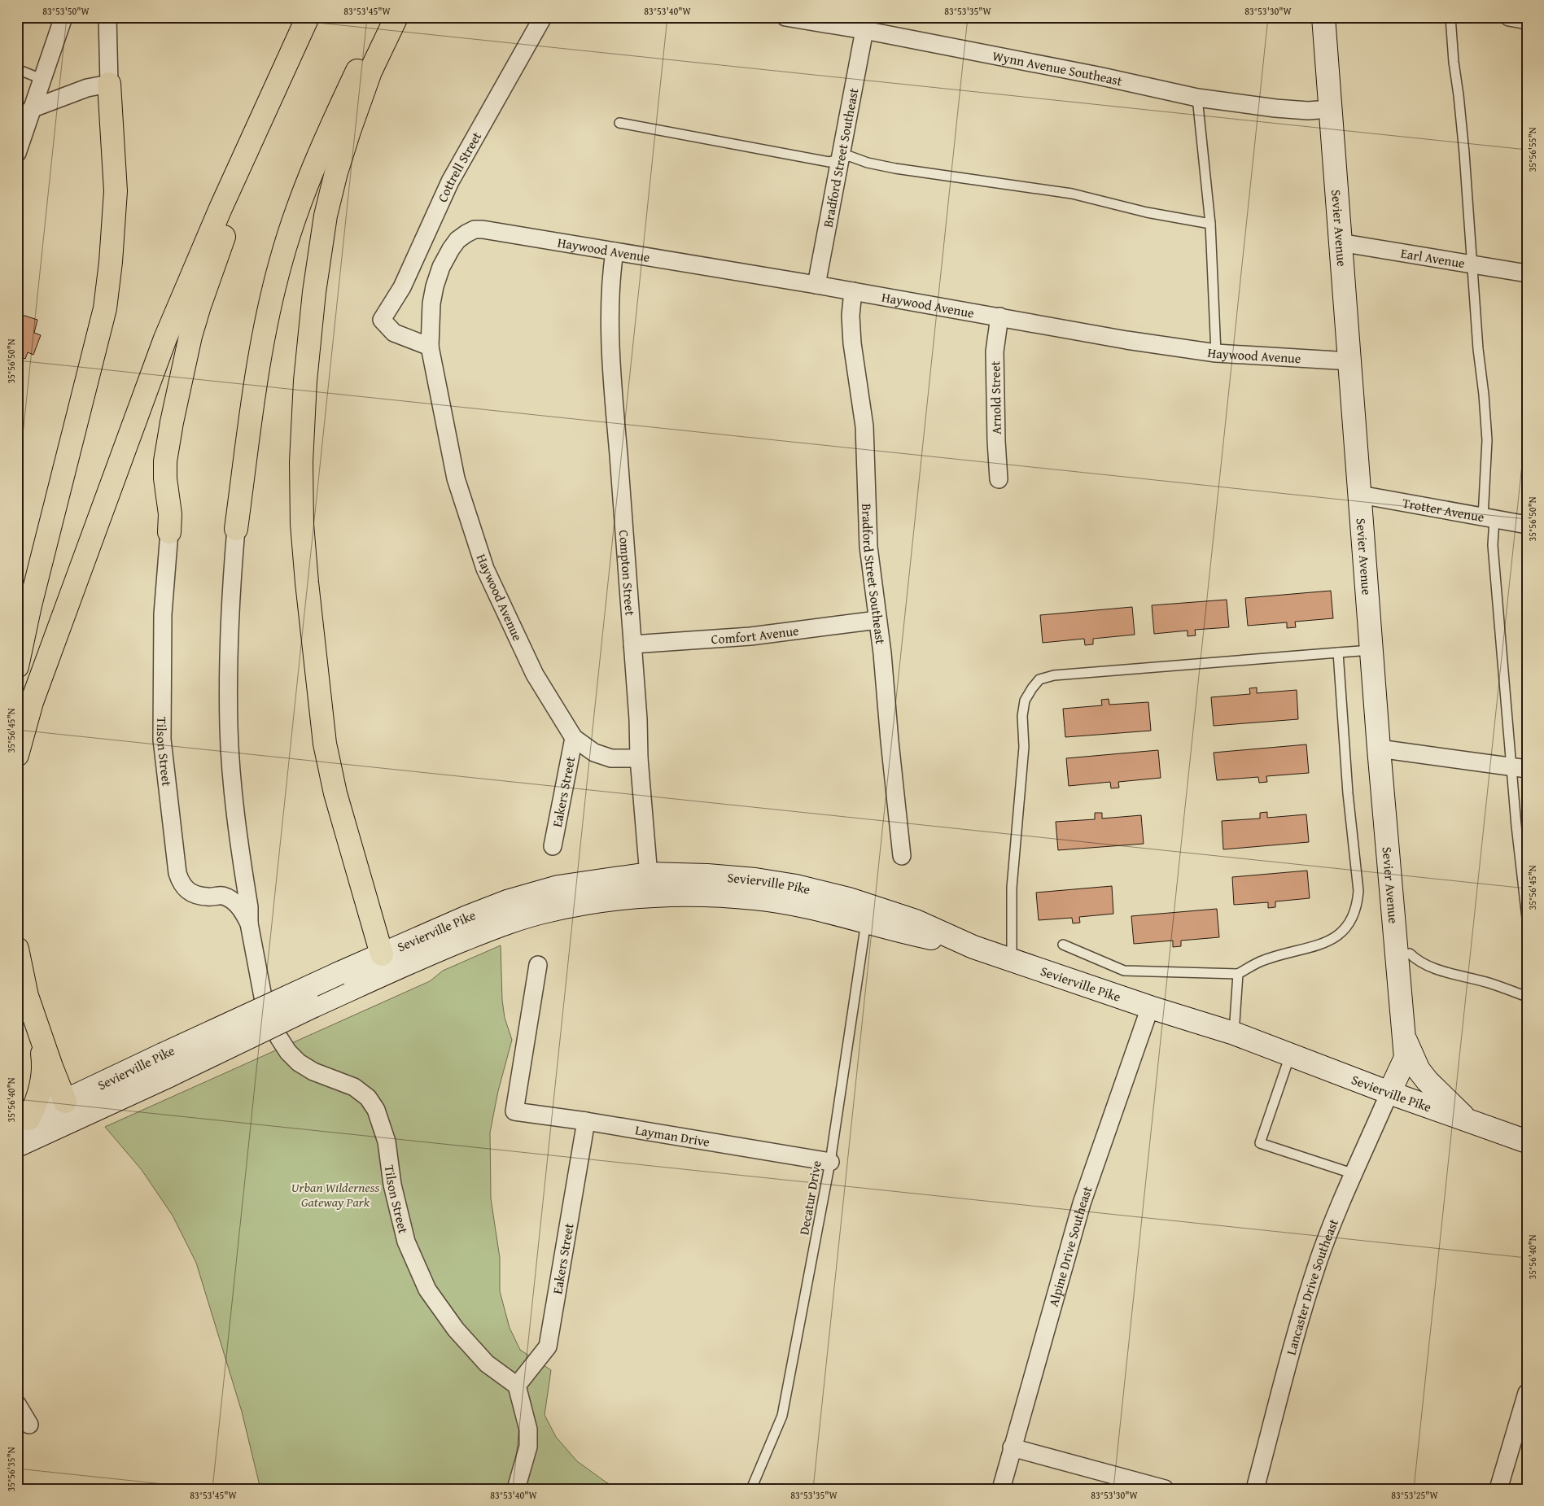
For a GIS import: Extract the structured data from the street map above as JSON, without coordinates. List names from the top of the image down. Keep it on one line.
{"streets":{"street":["Wynn Avenue Southeast","Bradford Street Southeast","Cottrell Street","Sevier Avenue","Haywood Avenue","Earl Avenue","Arnold Street","Trotter Avenue","Compton Street","Comfort Avenue","Tilson Street","Eakers Street","Sevierville Pike","Layman Drive","Alpine Drive Southeast","Lancaster Drive Southeast"],"lane":["Decatur Drive"]},"crossings":[["Wynn Avenue Southeast","Bradford Street Southeast"],["Wynn Avenue Southeast","Sevier Avenue"],["Bradford Street Southeast","Haywood Avenue"],["Bradford Street Southeast","Comfort Avenue"],["Cottrell Street","Haywood Avenue"],["Sevier Avenue","Haywood Avenue"],["Sevier Avenue","Earl Avenue"],["Sevier Avenue","Trotter Avenue"],["Sevier Avenue","Sevierville Pike"],["Sevier Avenue","Lancaster Drive Southeast"],["Haywood Avenue","Arnold Street"],["Haywood Avenue","Compton Street"],["Haywood Avenue","Eakers Street"],["Compton Street","Comfort Avenue"],["Compton Street","Sevierville Pike"],["Tilson Street","Eakers Street"],["Eakers Street","Layman Drive"],["Sevierville Pike","Decatur Drive"],["Sevierville Pike","Alpine Drive Southeast"],["Sevierville Pike","Lancaster Drive Southeast"],["Layman Drive","Decatur Drive"]],"parks":["Urban Wilderness Gateway Park"],"coordinates":["83°53'50\"W","83°53'45\"W","83°53'40\"W","83°53'35\"W","83°53'30\"W","35°56'55\"N","35°56'50\"N","35°56'45\"N","35°56'40\"N","35°56'35\"N","83°53'25\"W"]}
